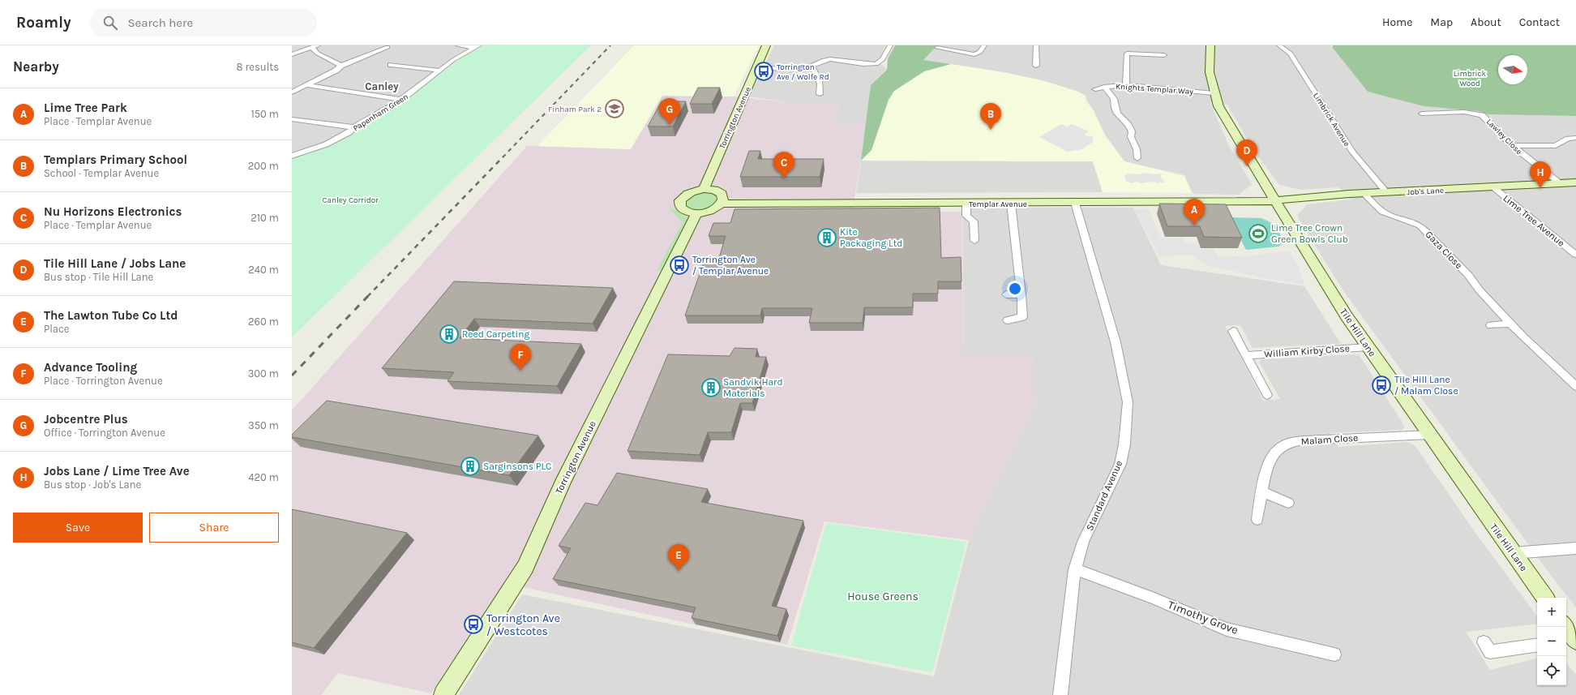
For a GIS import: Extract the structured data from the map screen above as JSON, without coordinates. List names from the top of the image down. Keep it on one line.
{"streets":{"street":["Knights Templar Way","Papenham Green","Torrington Avenue","Limbrick Avenue","Lawley Close","Job's Lane","Templar Avenue","Lime Tree Avenue","Gaza Close","Tile Hill Lane","William Kirby Close","Malam Close","Standard Avenue","Timothy Grove"]},"crossings":[["Knights Templar Way","Tile Hill Lane"],["Limbrick Avenue","Job's Lane"],["Lawley Close","Job's Lane"],["Job's Lane","Templar Avenue"],["Job's Lane","Lime Tree Avenue"],["Job's Lane","Gaza Close"],["Job's Lane","Tile Hill Lane"],["Templar Avenue","Tile Hill Lane"],["Templar Avenue","Standard Avenue"],["Tile Hill Lane","William Kirby Close"],["Tile Hill Lane","Malam Close"],["Standard Avenue","Timothy Grove"]],"districts":["Canley"],"parks":["Limbrick Wood","Canley Corridor","House Greens"],"places":{"bus stop":["Torrington Ave / Wolfe Rd","Torrington Ave / Templar Avenue","Tile Hill Lane / Malam Close","Torrington Ave / Westcotes"],"school or university":["Finham Park 2"],"sports":["Lime Tree Crown Green Bowls Club"],"building":["Kite Packaging Ltd","Reed Carpeting","Sandvik Hard Materials","Sarginsons PLC"]},"north":"right","page":{"header":"Roamly","search":"Search here","nav":["Home","Map","About","Contact"],"heading":["Nearby","8 results"],"list":[{"mark":"A","name":"Lime Tree Park","note":"Place · Templar Avenue","value":"150 m"},{"mark":"B","name":"Templars Primary School","note":"School · Templar Avenue","value":"200 m"},{"mark":"C","name":"Nu Horizons Electronics","note":"Place · Templar Avenue","value":"210 m"},{"mark":"D","name":"Tile Hill Lane / Jobs Lane","note":"Bus stop · Tile Hill Lane","value":"240 m"},{"mark":"E","name":"The Lawton Tube Co Ltd","note":"Place","value":"260 m"},{"mark":"F","name":"Advance Tooling","note":"Place · Torrington Avenue","value":"300 m"},{"mark":"G","name":"Jobcentre Plus","note":"Office · Torrington Avenue","value":"350 m"},{"mark":"H","name":"Jobs Lane / Lime Tree Ave","note":"Bus stop · Job's Lane","value":"420 m"}],"pins":["G","B","D","C","H","A","F","E"],"buttons":["Save","Share"],"map_buttons":["+","−"]}}
